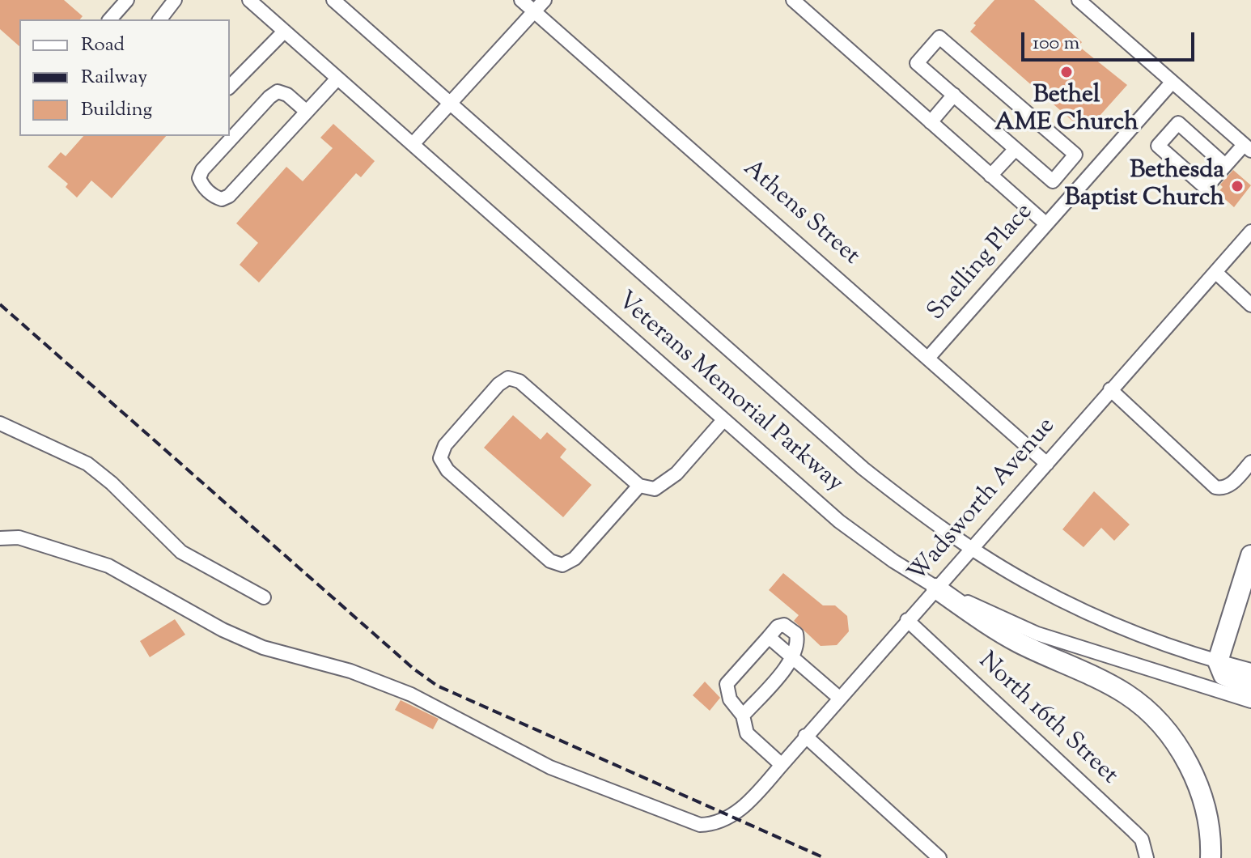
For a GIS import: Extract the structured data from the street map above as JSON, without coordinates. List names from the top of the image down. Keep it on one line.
{"streets":{"street":["Athens Street","Snelling Place","Veterans Memorial Parkway","Wadsworth Avenue","North 16th Street"]},"crossings":[["Athens Street","Snelling Place"],["Athens Street","Wadsworth Avenue"],["Veterans Memorial Parkway","Wadsworth Avenue"],["Wadsworth Avenue","North 16th Street"]],"places":["Bethel AME Church","Bethesda Baptist Church"],"legend":["Road","Railway","Building"],"scale_bar":"100 m"}
